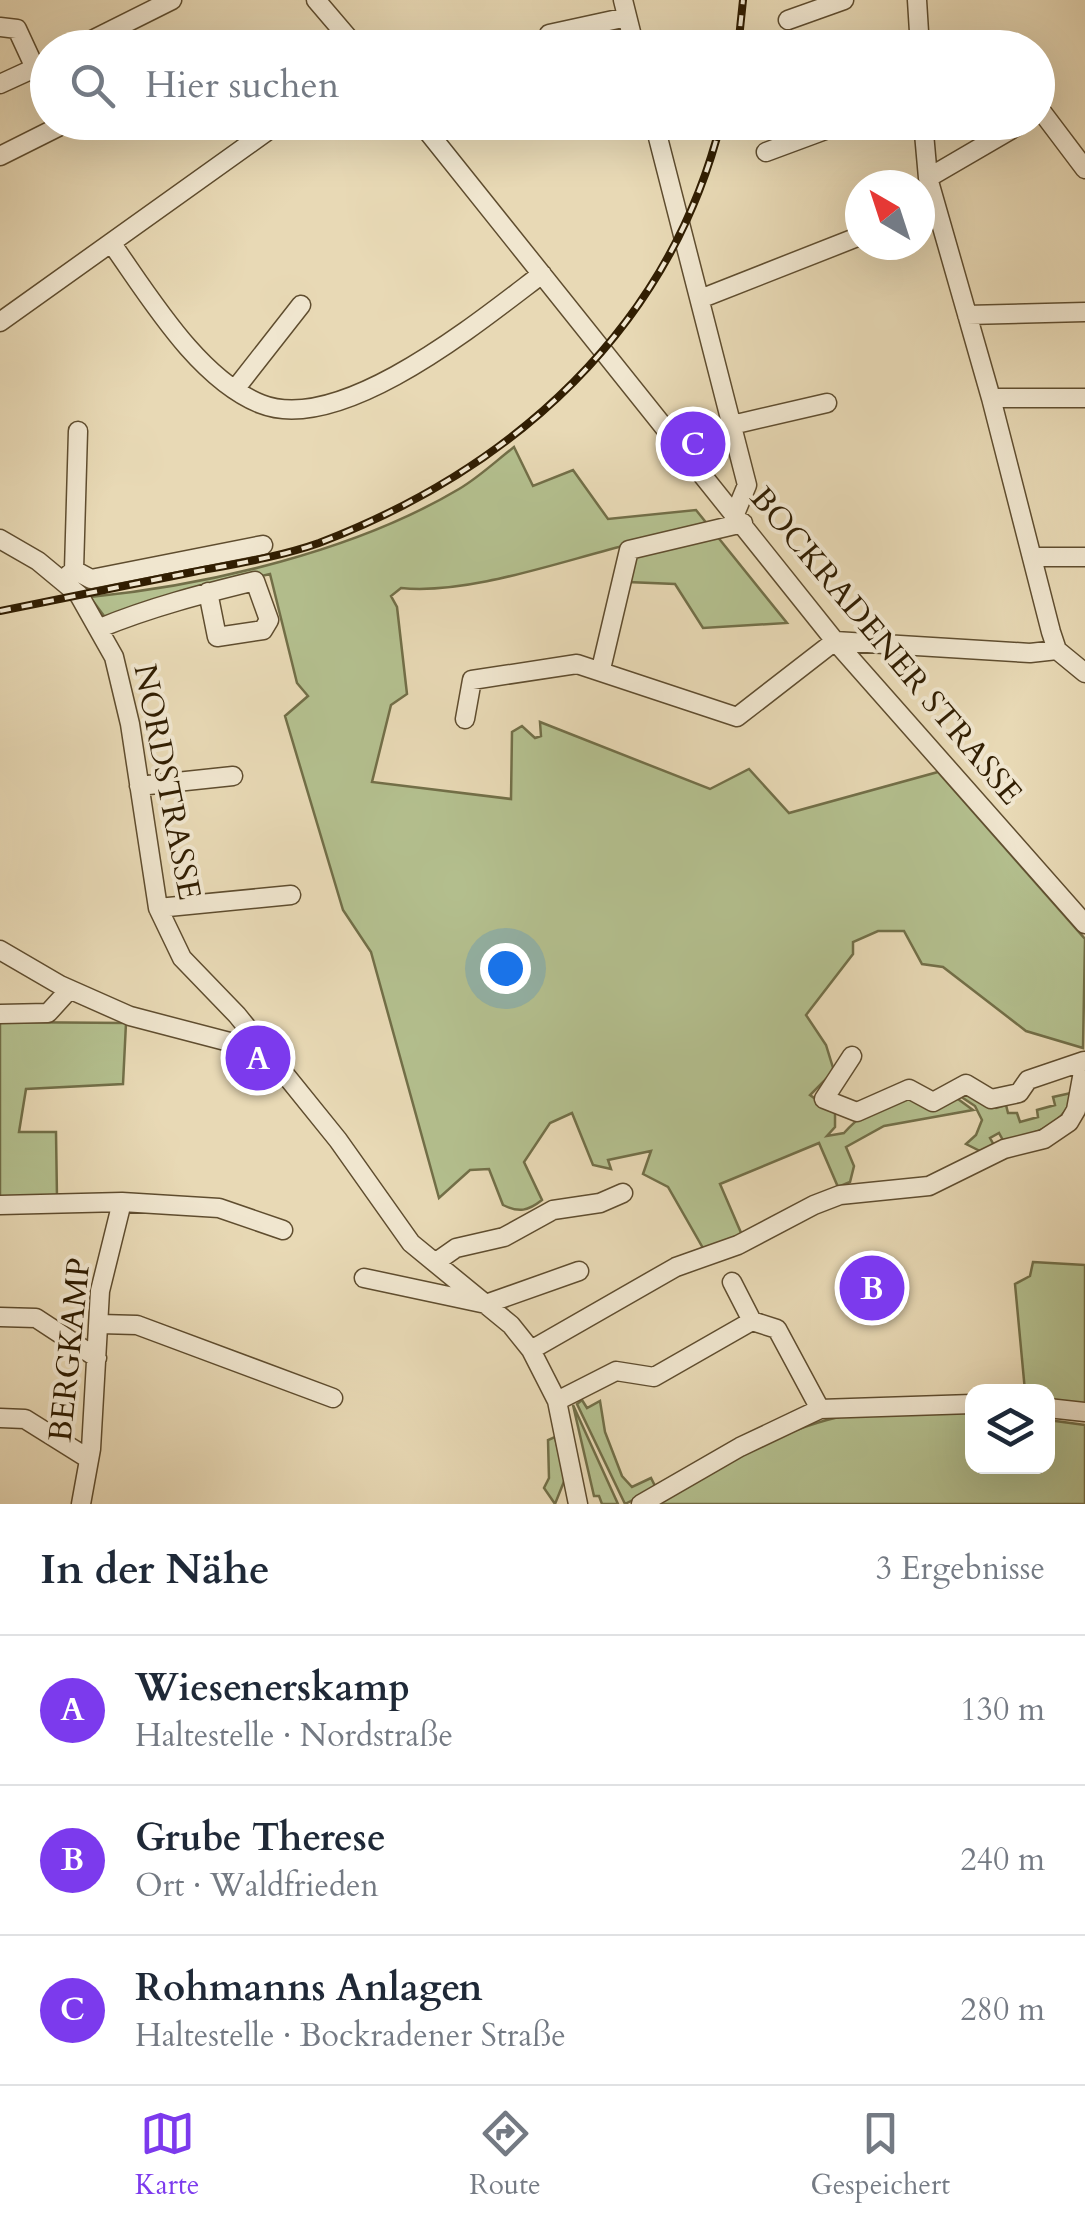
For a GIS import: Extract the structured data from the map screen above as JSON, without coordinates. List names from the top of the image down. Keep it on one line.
{"streets":{"street":["BOCKRADENER STRASSE","NORDSTRASSE","BERGKAMP"]},"north":"top left","page":{"search":"Hier suchen","pins":["C","A","B"],"heading":["In der Nähe","3 Ergebnisse"],"list":[{"mark":"A","name":"Wiesenerskamp","note":"Haltestelle · Nordstraße","value":"130 m"},{"mark":"B","name":"Grube Therese","note":"Ort · Waldfrieden","value":"240 m"},{"mark":"C","name":"Rohmanns Anlagen","note":"Haltestelle · Bockradener Straße","value":"280 m"}],"nav":["Karte","Route","Gespeichert"]}}
